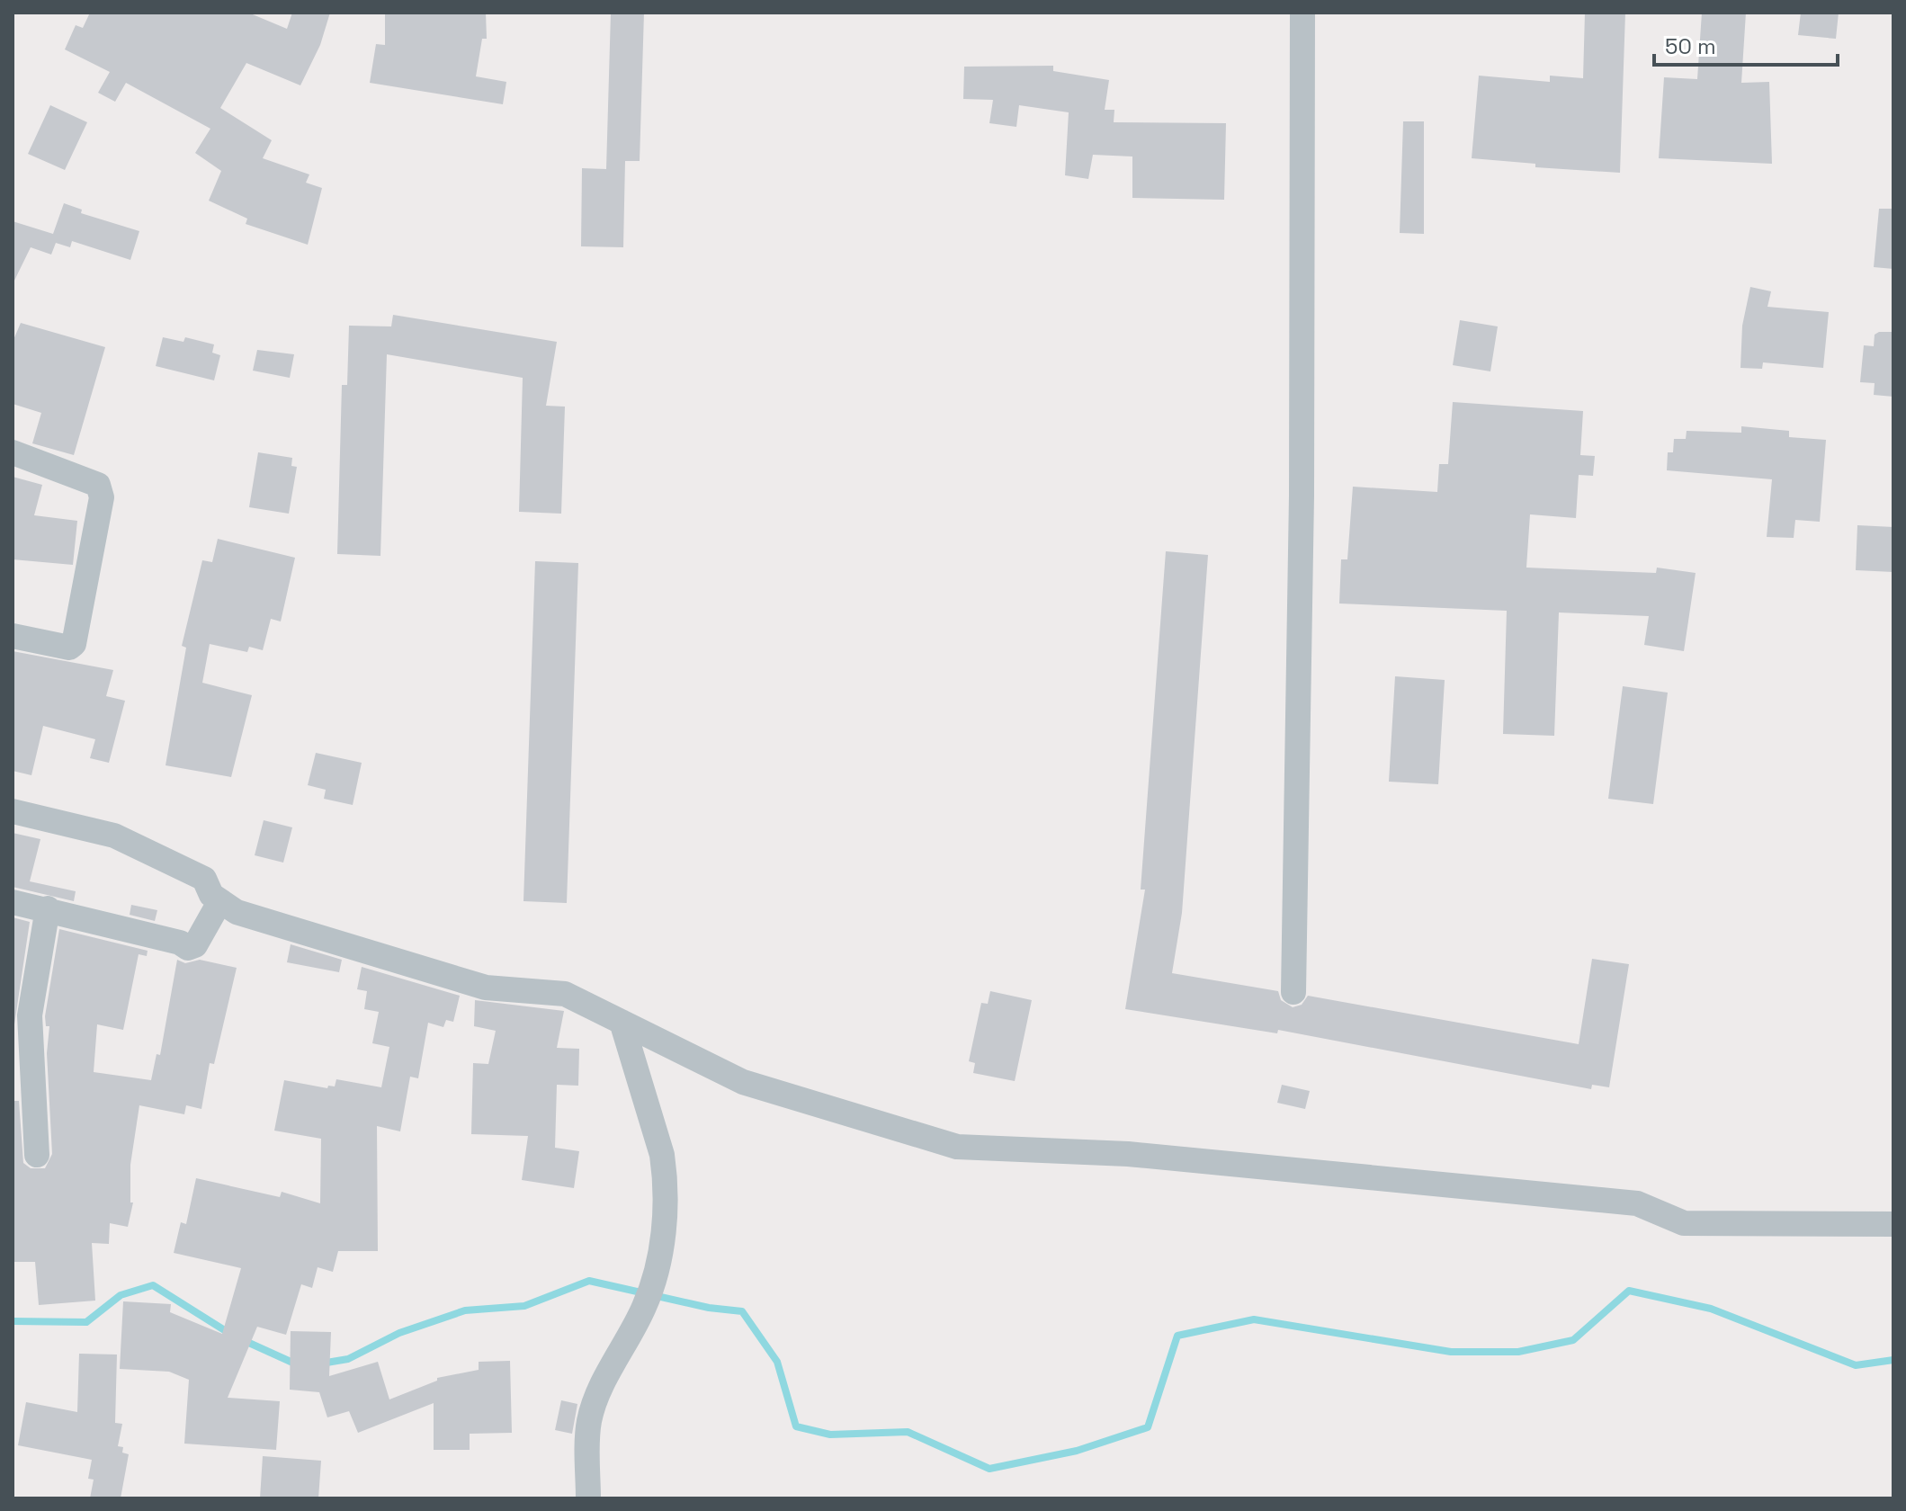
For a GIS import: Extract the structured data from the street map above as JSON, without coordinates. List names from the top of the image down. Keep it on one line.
{"scale_bar":"50 m"}
